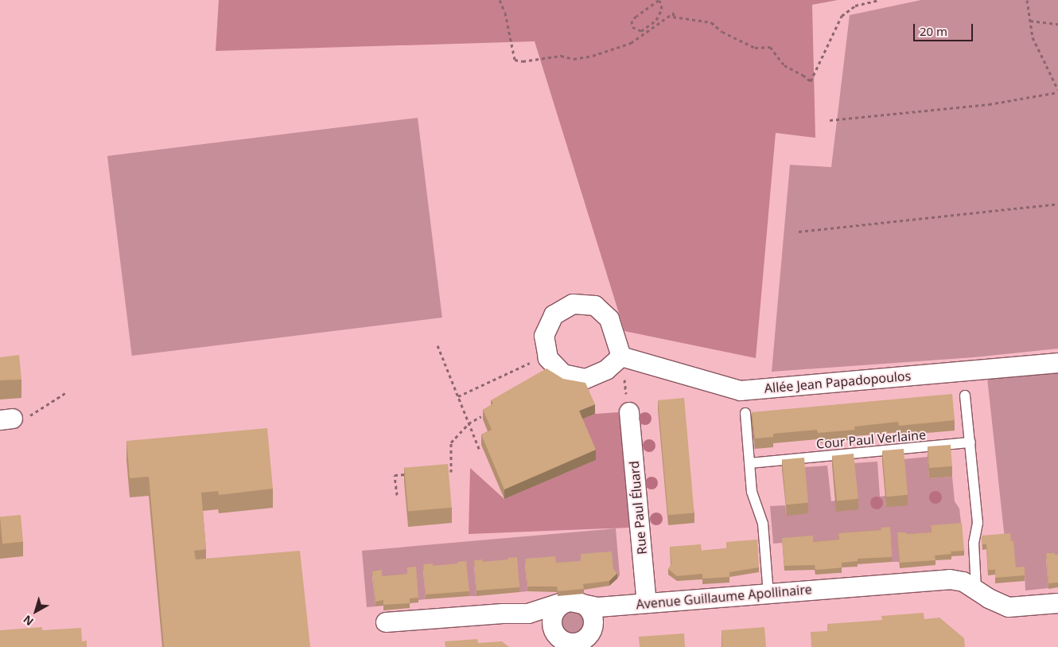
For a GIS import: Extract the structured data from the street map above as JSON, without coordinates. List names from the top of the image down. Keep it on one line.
{"streets":{"street":["Allée Jean Papadopoulos","Rue Paul Éluard","Avenue Guillaume Apollinaire"],"lane":["Cour Paul Verlaine"]},"crossings":[["Rue Paul Éluard","Avenue Guillaume Apollinaire"]],"scale_bar":"20 m","north":"bottom left"}
